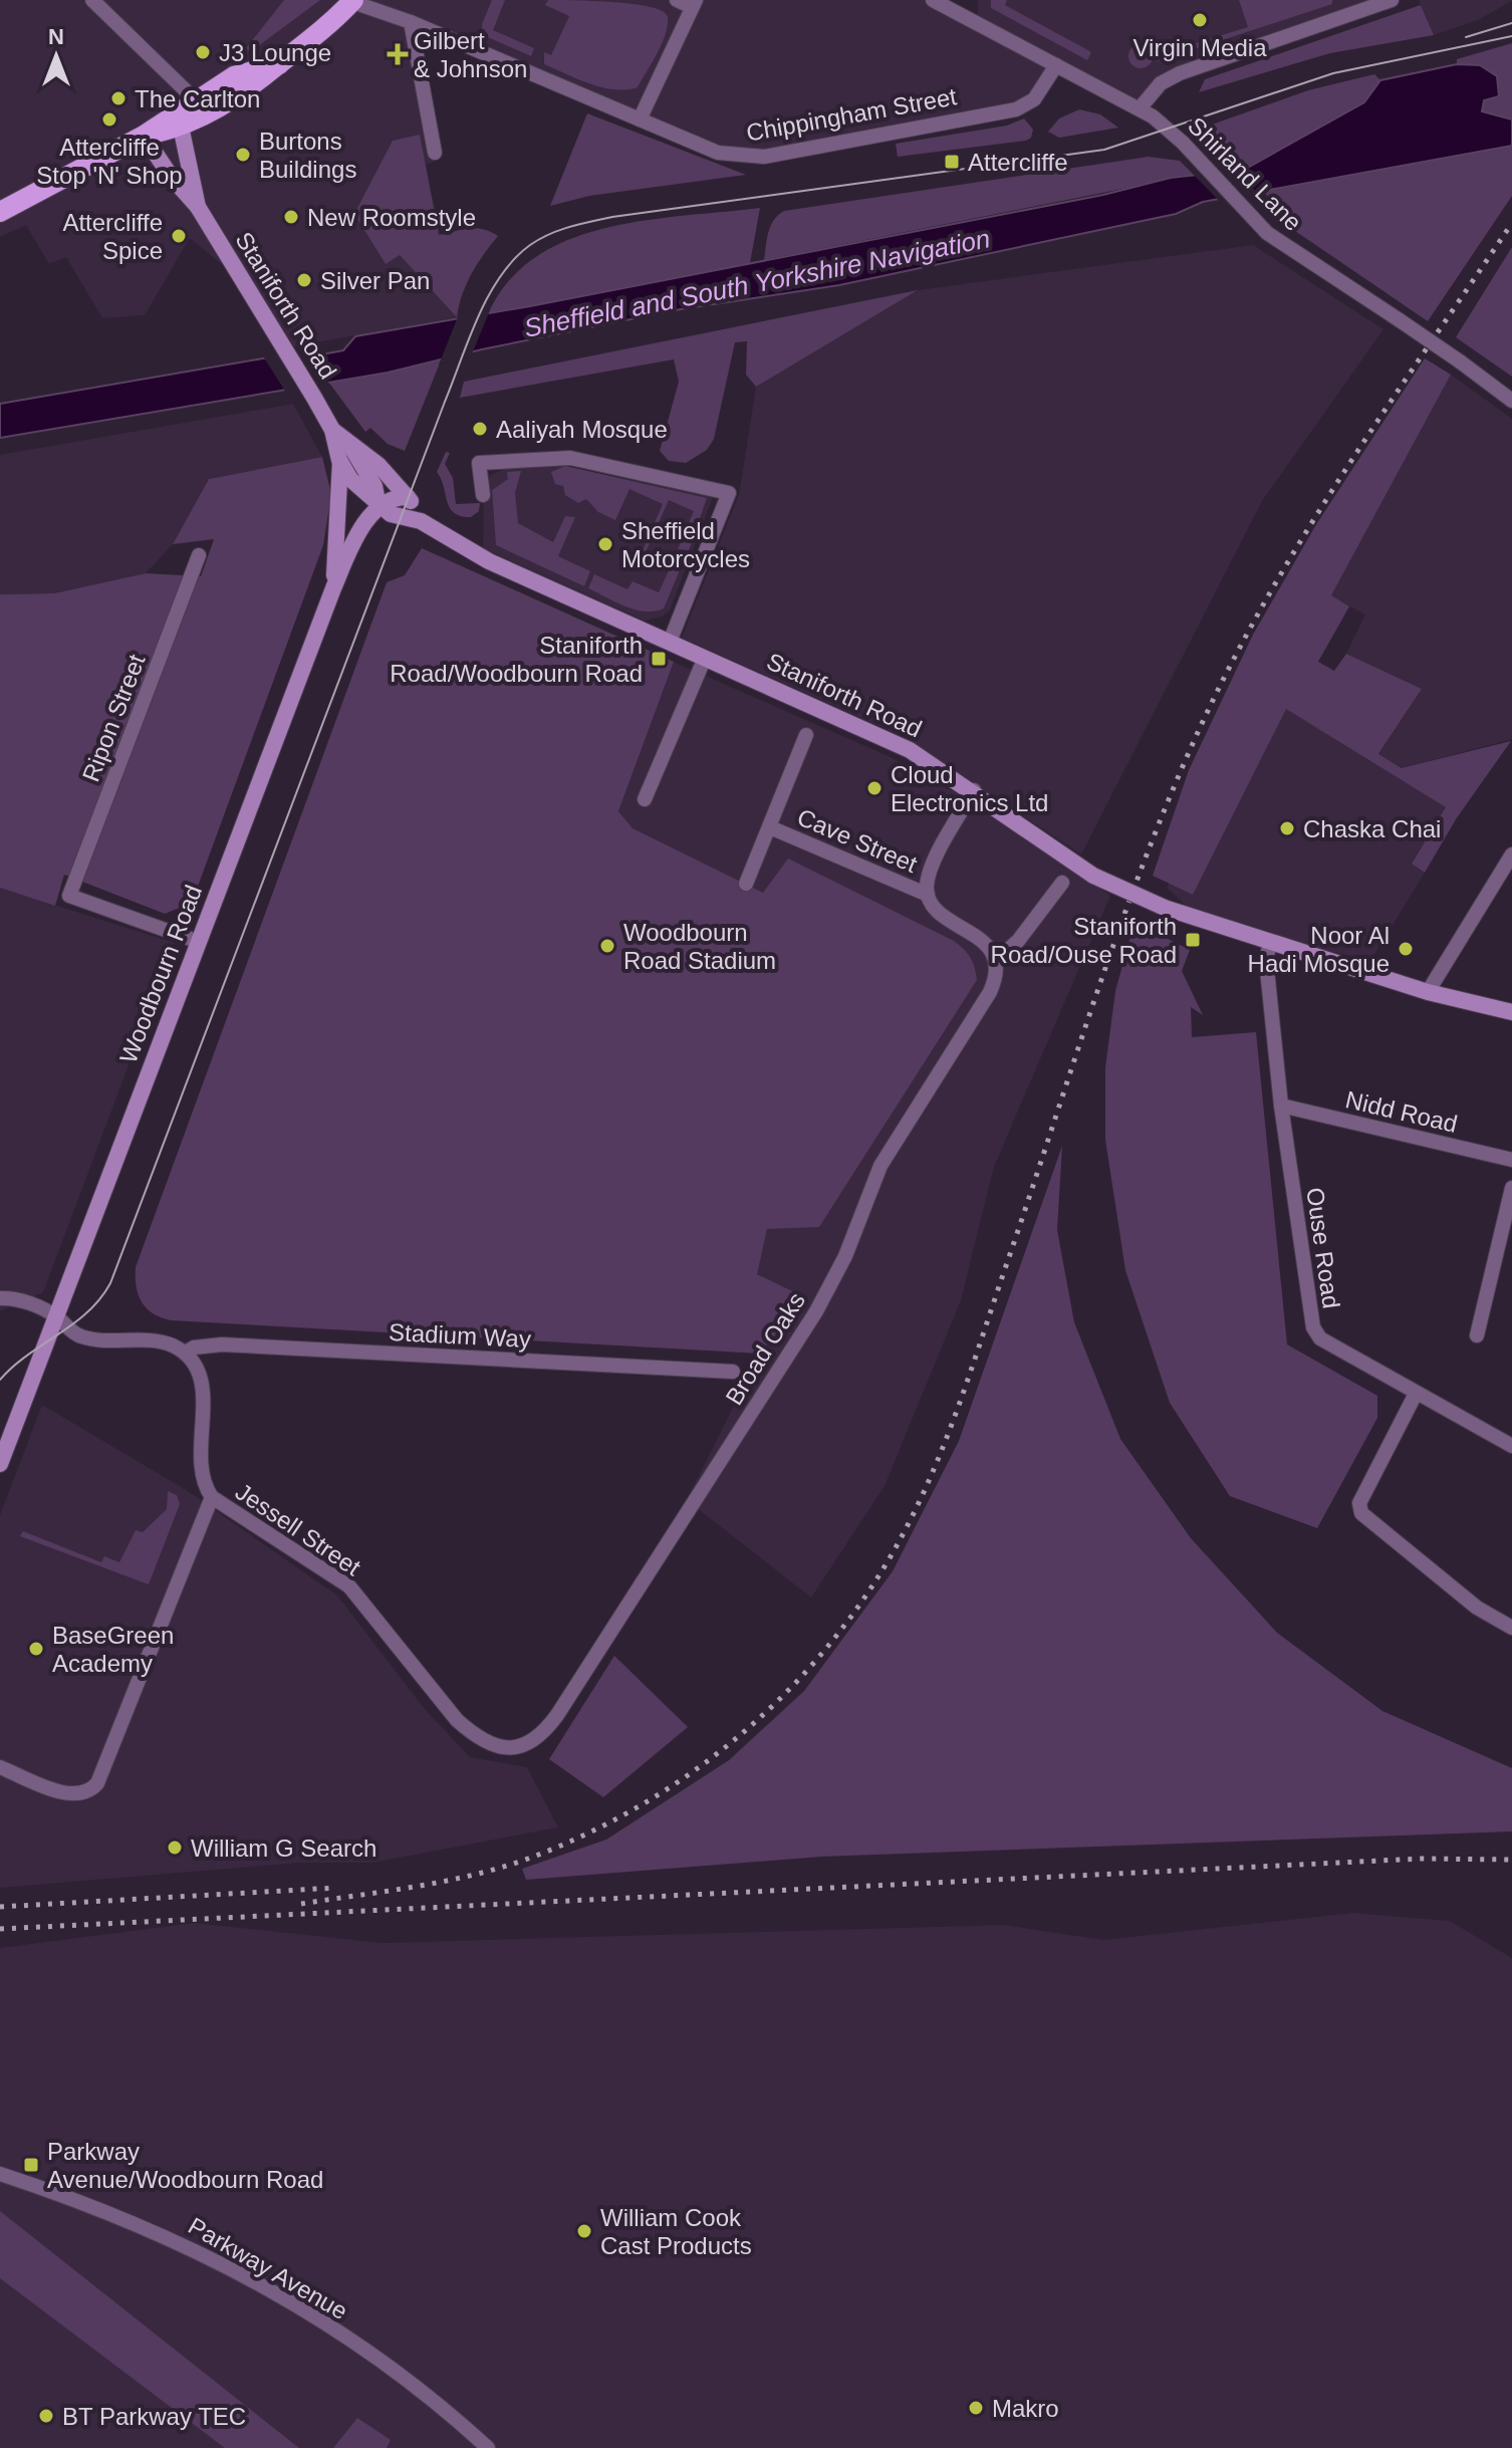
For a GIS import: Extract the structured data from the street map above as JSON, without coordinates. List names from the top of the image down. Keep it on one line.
{"streets":{"main road":["Staniforth Road","Woodbourn Road"],"street":["Chippingham Street","Shirland Lane","Ripon Street","Cave Street","Nidd Road","Ouse Road","Stadium Way","Broad Oaks","Jessell Street","Parkway Avenue"]},"crossings":[["Chippingham Street","Shirland Lane"],["Staniforth Road","Woodbourn Road"],["Staniforth Road","Ouse Road"],["Ripon Street","Woodbourn Road"],["Nidd Road","Ouse Road"],["Stadium Way","Jessell Street"],["Broad Oaks","Jessell Street"]],"water":["Sheffield and South Yorkshire Navigation"],"places":{"other":["Virgin Media","J3 Lounge","The Carlton","Attercliffe Stop 'N' Shop","Burtons Buildings","New Roomstyle","Attercliffe Spice","Silver Pan","Aaliyah Mosque","Sheffield Motorcycles","Cloud Electronics Ltd","Chaska Chai","Woodbourn Road Stadium","Noor Al Hadi Mosque","BaseGreen Academy","William G Search","William Cook Cast Products","Makro","BT Parkway TEC"],"health":["Gilbert & Johnson"],"transit":["Attercliffe","Staniforth Road/Woodbourn Road","Staniforth Road/Ouse Road","Parkway Avenue/Woodbourn Road"]},"north":"top"}
